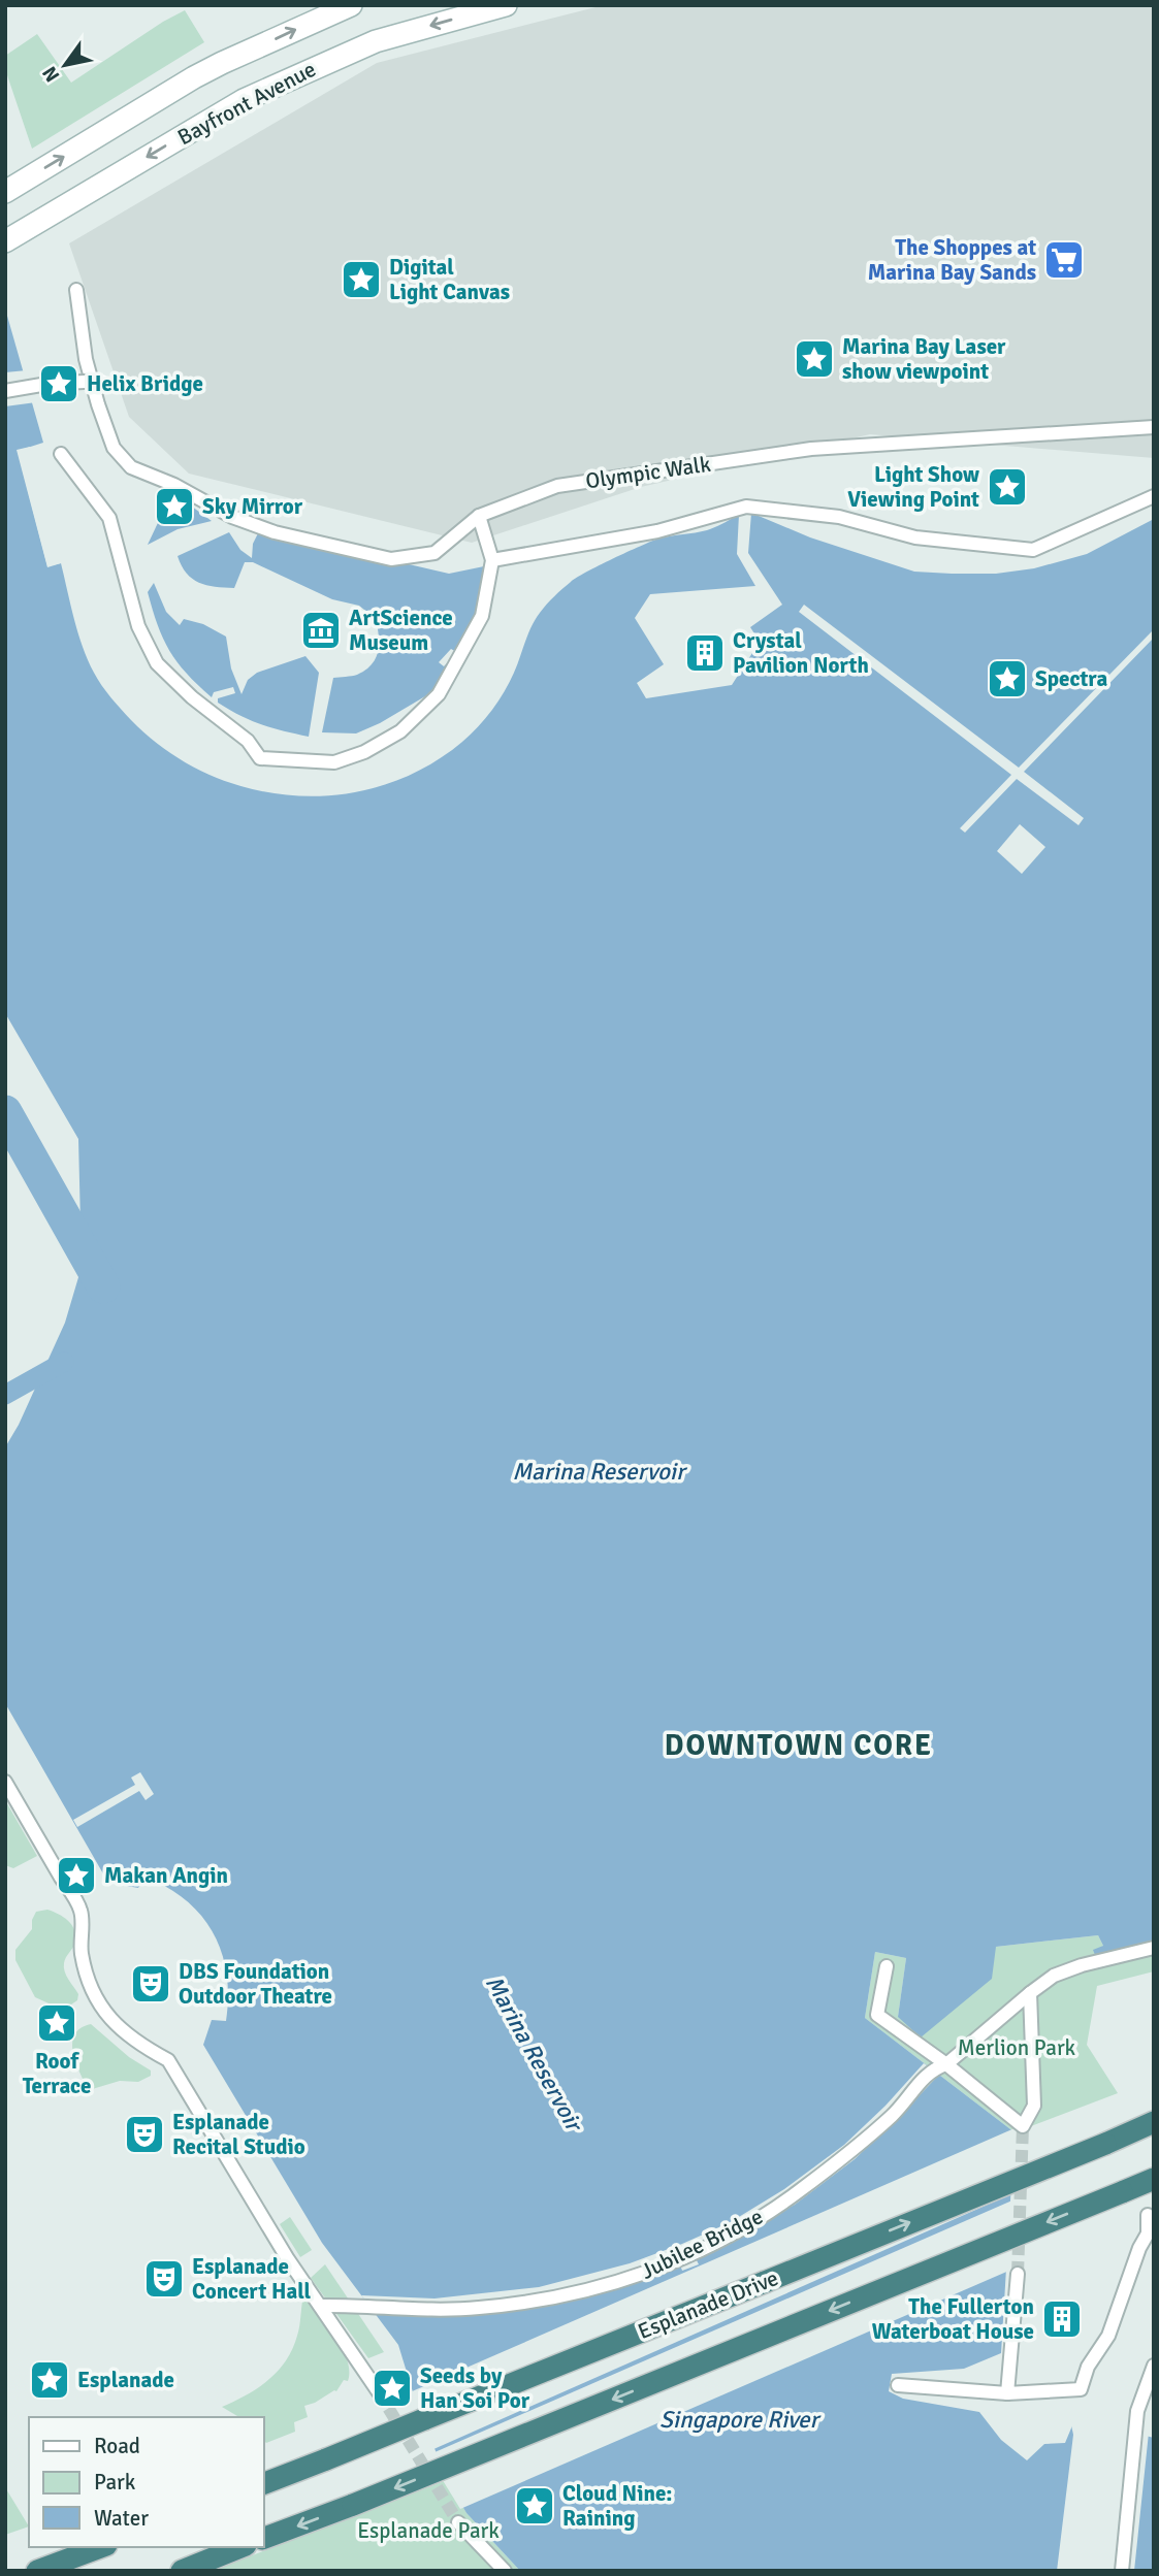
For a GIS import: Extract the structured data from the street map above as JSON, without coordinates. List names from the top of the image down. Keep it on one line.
{"streets":{"highway":["Esplanade Drive"],"main road":["Bayfront Avenue"],"street":["Olympic Walk","Jubilee Bridge"]},"districts":["DOWNTOWN CORE"],"water":["Marina Reservoir","Singapore River"],"parks":["Merlion Park","Esplanade Park"],"places":{"supermarket":["The Shoppes at Marina Bay Sands"],"place":["Digital Light Canvas","Marina Bay Laser show viewpoint","Helix Bridge","Light Show Viewing Point","Sky Mirror","Spectra","Makan Angin","Roof Terrace","Esplanade","Seeds by Han Soi Por","Cloud Nine: Raining"],"museum":["ArtScience Museum"],"building":["Crystal Pavilion North","The Fullerton Waterboat House"],"theatre":["DBS Foundation Outdoor Theatre","Esplanade Recital Studio","Esplanade Concert Hall"]},"legend":["Road","Park","Water"],"north":"bottom left"}
